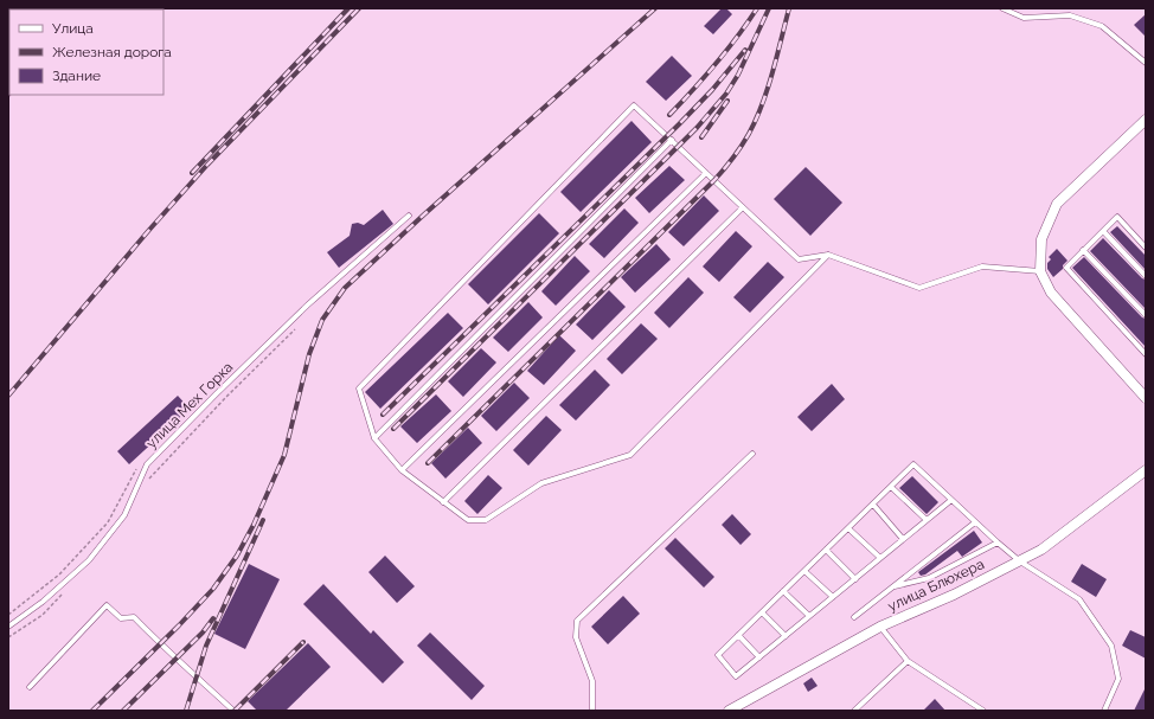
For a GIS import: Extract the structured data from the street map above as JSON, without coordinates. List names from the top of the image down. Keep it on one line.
{"streets":{"street":["улица Блюхера"],"lane":["улица Мех Горка"]},"legend":["Улица","Железная дорога","Здание"]}
